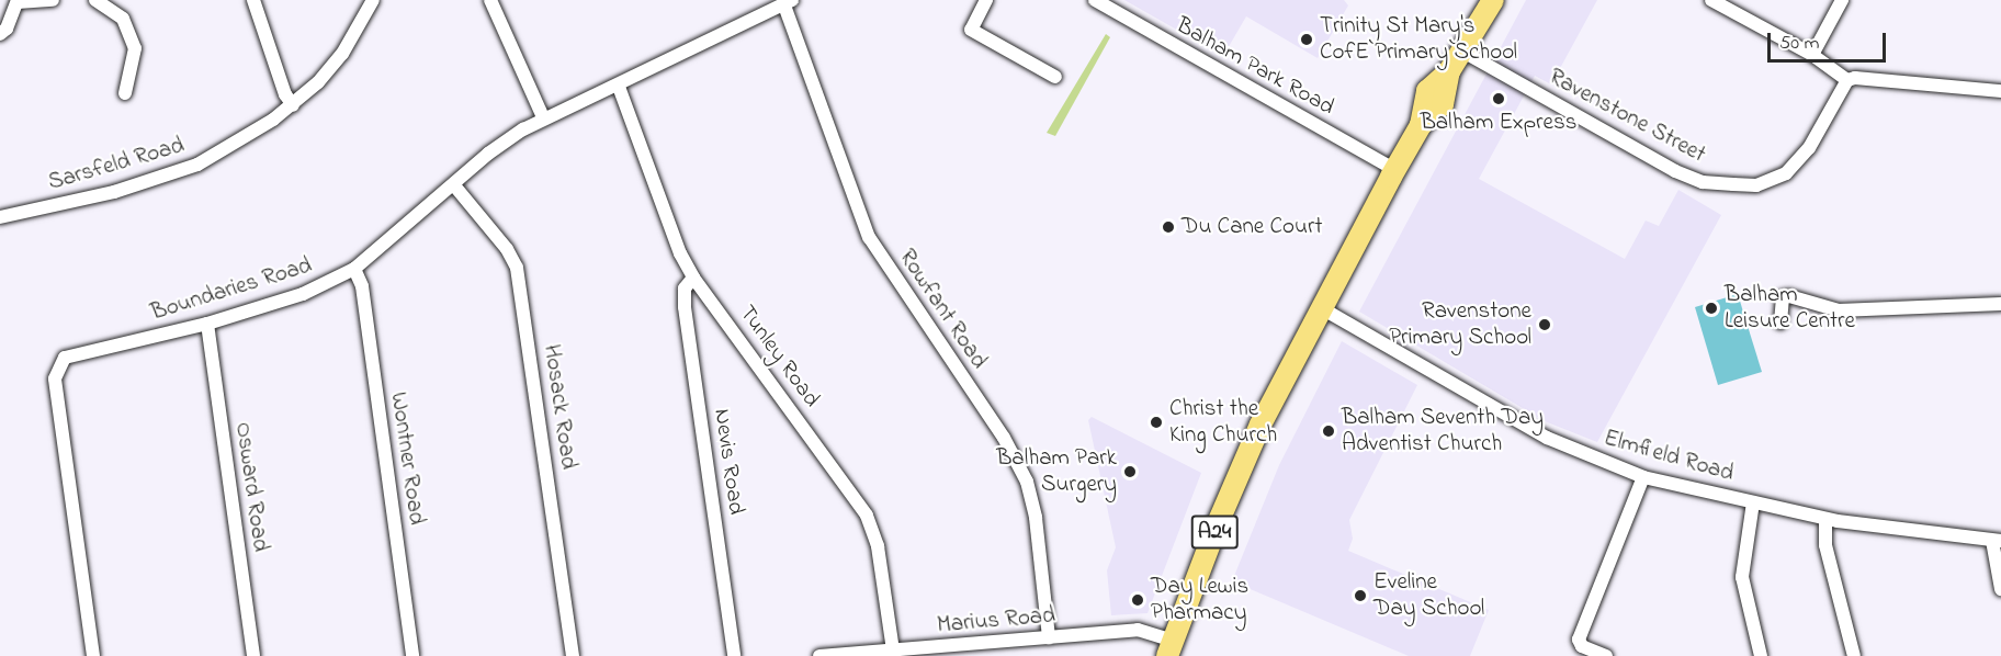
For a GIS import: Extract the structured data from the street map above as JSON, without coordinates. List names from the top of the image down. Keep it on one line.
{"streets":{"highway":["A24"],"street":["Balham Park Road","Ravenstone Street","Sarsfeld Road","Boundaries Road","Rowfant Road","Tunley Road","Hosack Road","Elmfield Road","Wontner Road","Nevis Road","Osward Road","Marius Road"]},"crossings":[["Balham Park Road","A24"],["Ravenstone Street","A24"],["Boundaries Road","Rowfant Road"],["Boundaries Road","Tunley Road"],["Boundaries Road","Hosack Road"],["Boundaries Road","Wontner Road"],["Boundaries Road","Osward Road"],["Rowfant Road","Marius Road"],["Tunley Road","Nevis Road"],["Tunley Road","Marius Road"],["Elmfield Road","A24"],["A24","Marius Road"]],"places":["Trinity St Mary's CofE Primary School","Balham Express","Du Cane Court","Balham Leisure Centre","Ravenstone Primary School","Christ the King Church","Balham Seventh Day Adventist Church","Balham Park Surgery","Eveline Day School","Day Lewis Pharmacy"],"scale_bar":"50 m"}
